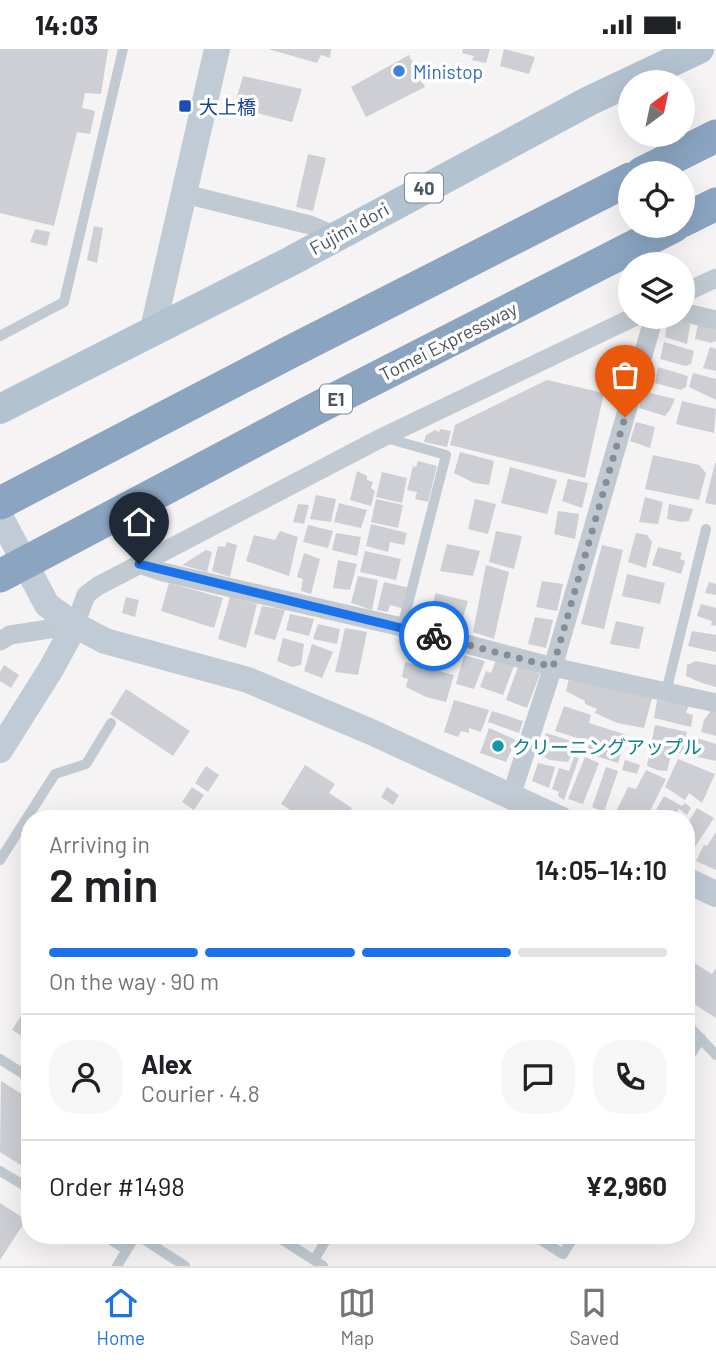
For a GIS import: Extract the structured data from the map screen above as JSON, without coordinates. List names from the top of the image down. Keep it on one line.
{"streets":{"highway":["Tomei Expressway","E1"],"main road":["40","Fujimi dori"]},"places":{"other":["Ministop","クリーニングアップル"],"transit":["大上橋"]},"north":"top right","page":{"status":"14:03","heading":["2 min","Arriving in","14:05–14:10"],"panel":["Alex","Courier · 4.8","Order #1498","¥2,960"],"bar":"On the way · 90 m","tabs":["Home","Map","Saved"]}}
